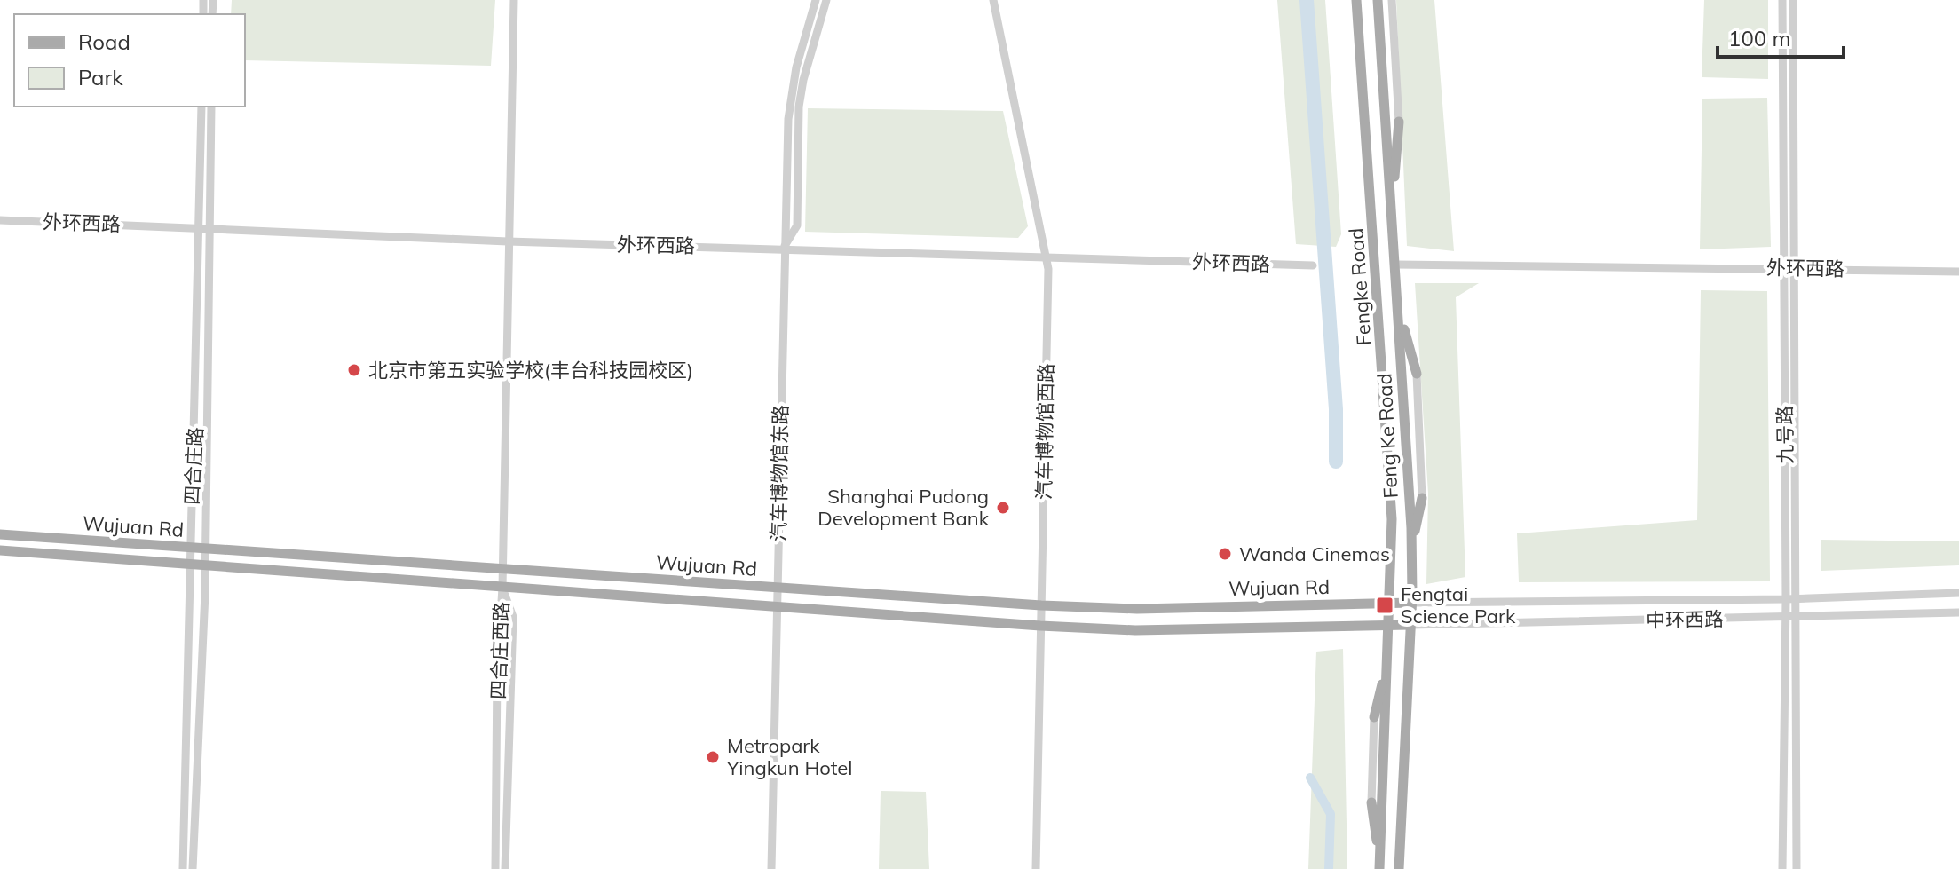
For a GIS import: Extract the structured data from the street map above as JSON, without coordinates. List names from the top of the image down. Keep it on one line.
{"streets":{"main road":["Fengke Road","Feng Ke Road","Wujuan Rd"],"street":["外环西路","汽车博物馆西路","九号路","四合庄路","汽车博物馆东路","中环西路","四合庄西路"]},"crossings":[["外环西路","汽车博物馆西路"],["外环西路","九号路"],["外环西路","Feng Ke Road"],["外环西路","四合庄路"],["外环西路","汽车博物馆东路"],["Fengke Road","Wujuan Rd"],["汽车博物馆西路","Wujuan Rd"],["九号路","中环西路"],["Feng Ke Road","Wujuan Rd"],["Feng Ke Road","中环西路"],["四合庄路","Wujuan Rd"],["汽车博物馆东路","Wujuan Rd"],["Wujuan Rd","中环西路"],["Wujuan Rd","四合庄西路"]],"places":{"other":["北京市第五实验学校(丰台科技园校区)","Shanghai Pudong Development Bank","Wanda Cinemas","Metropark Yingkun Hotel"],"transit":["Fengtai Science Park"]},"legend":["Road","Park"],"scale_bar":"100 m"}
